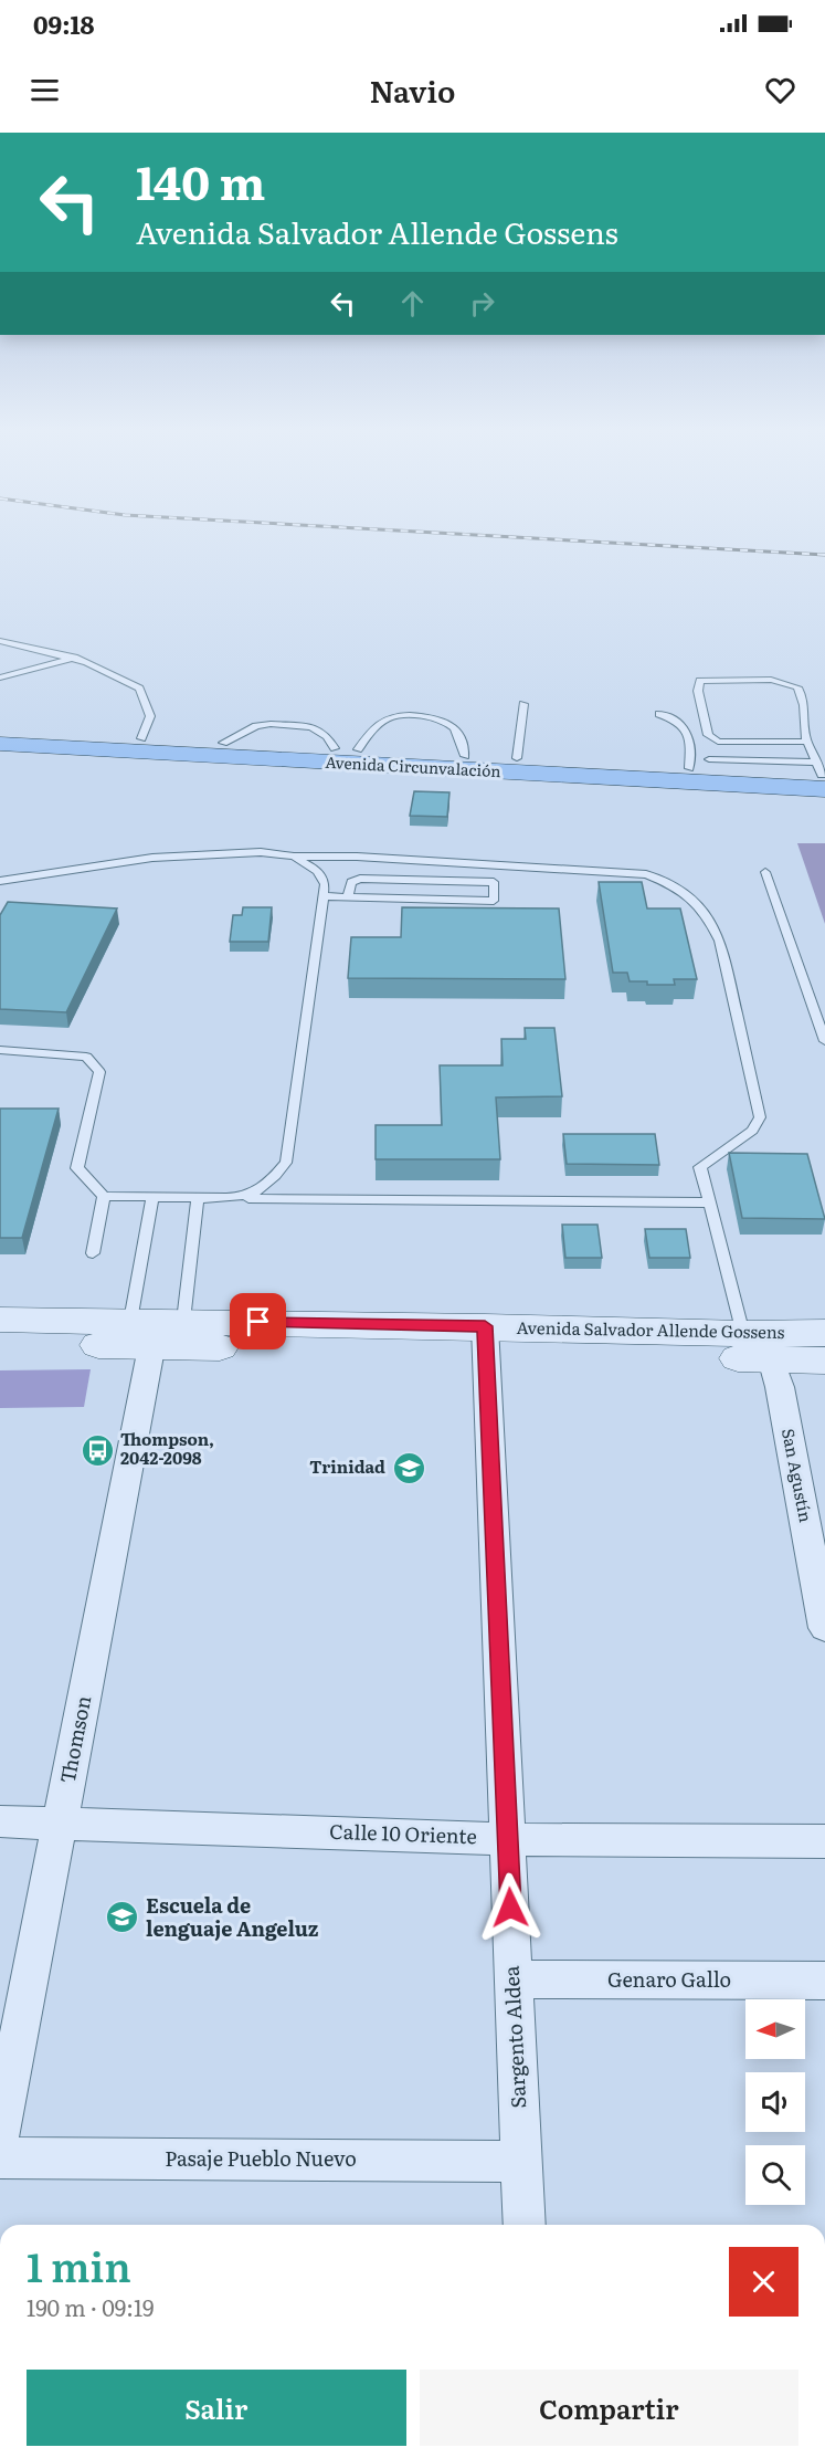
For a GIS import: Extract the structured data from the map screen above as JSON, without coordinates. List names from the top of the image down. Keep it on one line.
{"streets":{"main road":["Avenida Circunvalación","Avenida Salvador Allende Gossens"],"street":["San Agustín","Thomson","Calle 10 Oriente","Genaro Gallo","Sargento Aldea","Pasaje Pueblo Nuevo"]},"crossings":[["Avenida Salvador Allende Gossens","San Agustín"],["Avenida Salvador Allende Gossens","Thomson"],["Avenida Salvador Allende Gossens","Sargento Aldea"],["Thomson","Calle 10 Oriente"],["Calle 10 Oriente","Sargento Aldea"],["Genaro Gallo","Sargento Aldea"],["Sargento Aldea","Pasaje Pueblo Nuevo"]],"places":{"bus stop":["Thompson, 2042-2098"],"school or university":["Trinidad","Escuela de lenguaje Angeluz"]},"north":"left","page":{"status":"09:18","header":"Navio","turn":["140 m","Avenida Salvador Allende Gossens"],"heading":["1 min","190 m · 09:19"],"buttons":["Salir","Compartir"]}}
